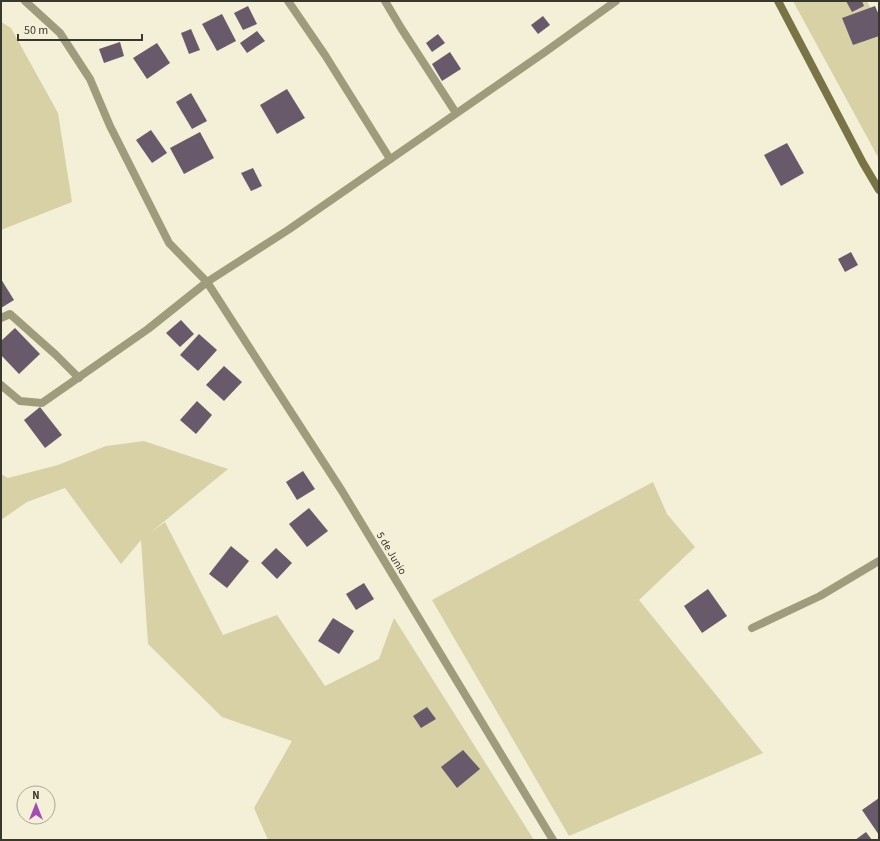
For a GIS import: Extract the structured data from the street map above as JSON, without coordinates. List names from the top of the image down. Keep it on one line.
{"streets":{"street":["5 de Junio"]},"scale_bar":"50 m","north":"top"}
